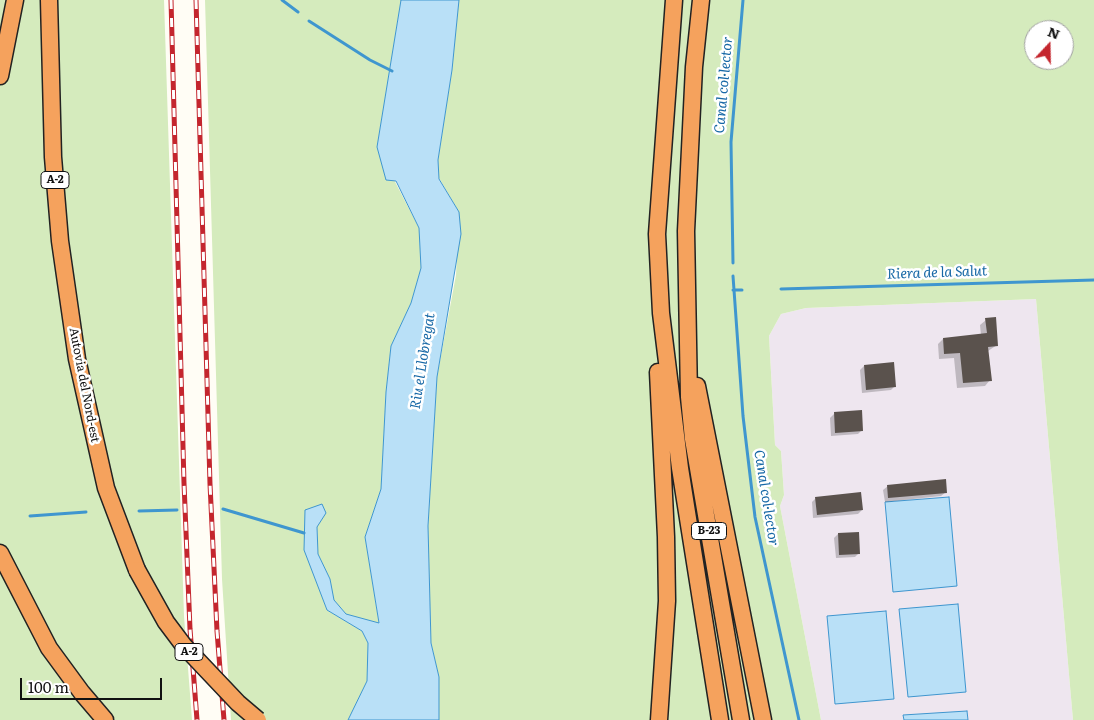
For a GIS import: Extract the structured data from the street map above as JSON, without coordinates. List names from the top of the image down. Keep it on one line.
{"streets":{"highway":["A-2","Autovia del Nord-est","B-23"]},"water":["Canal col·lector","Riera de la Salut","Riu el Llobregat"],"scale_bar":"100 m","north":"top"}
